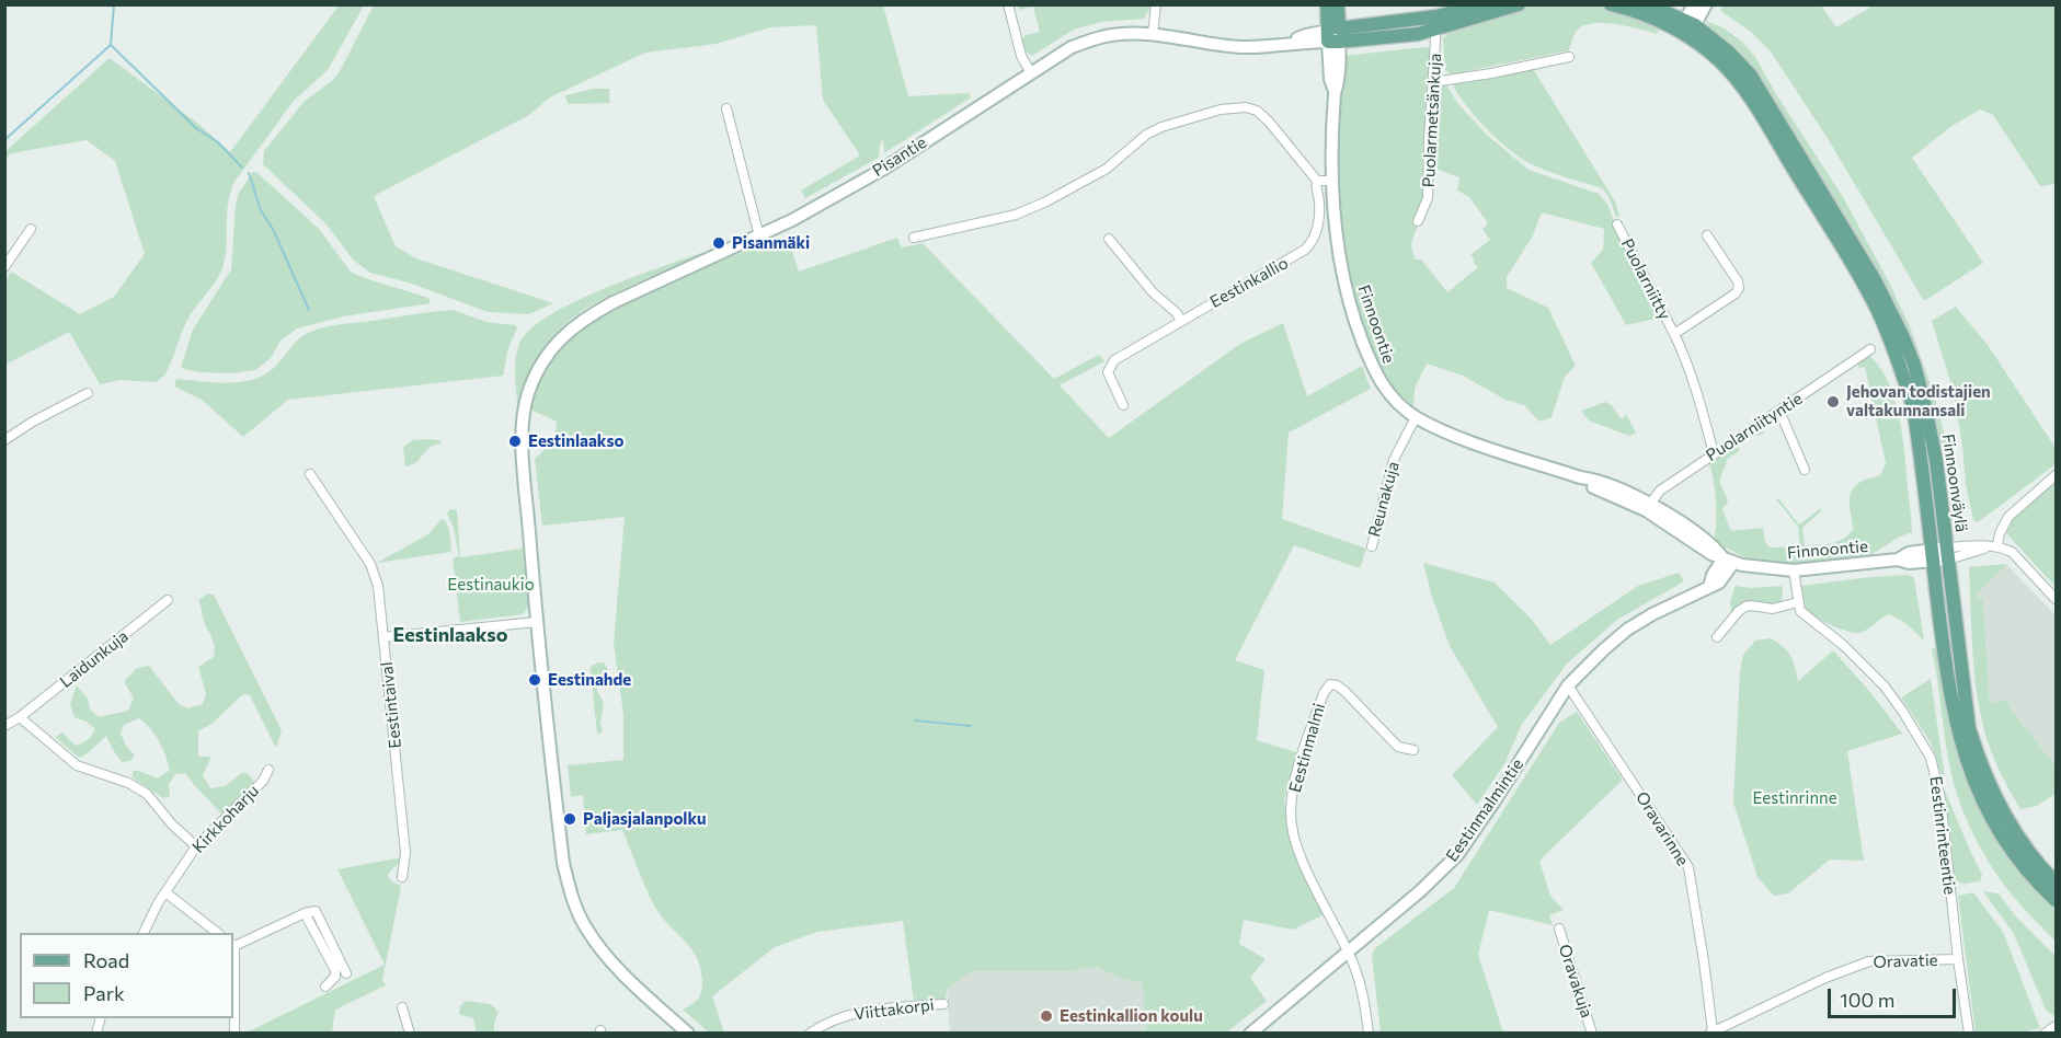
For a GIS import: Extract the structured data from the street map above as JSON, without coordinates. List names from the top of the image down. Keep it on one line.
{"streets":{"main road":["Finnoontie","Finnoonväylä"],"street":["Puolarmetsänkuja","Pisantie","Puolarniitty","Eestinkallio","Puolarniityntie","Reunakuja","Laidunkuja","Eestintaival","Eestinmalmi","Eestinmalmintie","Kirkkoharju","Oravarinne","Eestinrinteentie","Oravatie","Oravakuja","Viittakorpi"]},"crossings":[["Pisantie","Finnoontie"],["Puolarniitty","Puolarniityntie"],["Finnoontie","Puolarniityntie"],["Finnoontie","Finnoonväylä"],["Finnoontie","Reunakuja"],["Finnoontie","Eestinmalmintie"],["Eestinmalmi","Eestinmalmintie"],["Eestinmalmintie","Oravarinne"],["Oravarinne","Oravatie"],["Eestinrinteentie","Oravatie"]],"districts":["Eestinlaakso"],"parks":["Eestinaukio","Eestinrinne"],"places":["Pisanmäki","Jehovan todistajien valtakunnansali","Eestinlaakso","Eestinahde","Paljasjalanpolku","Eestinkallion koulu"],"legend":["Road","Park"],"scale_bar":"100 m"}
